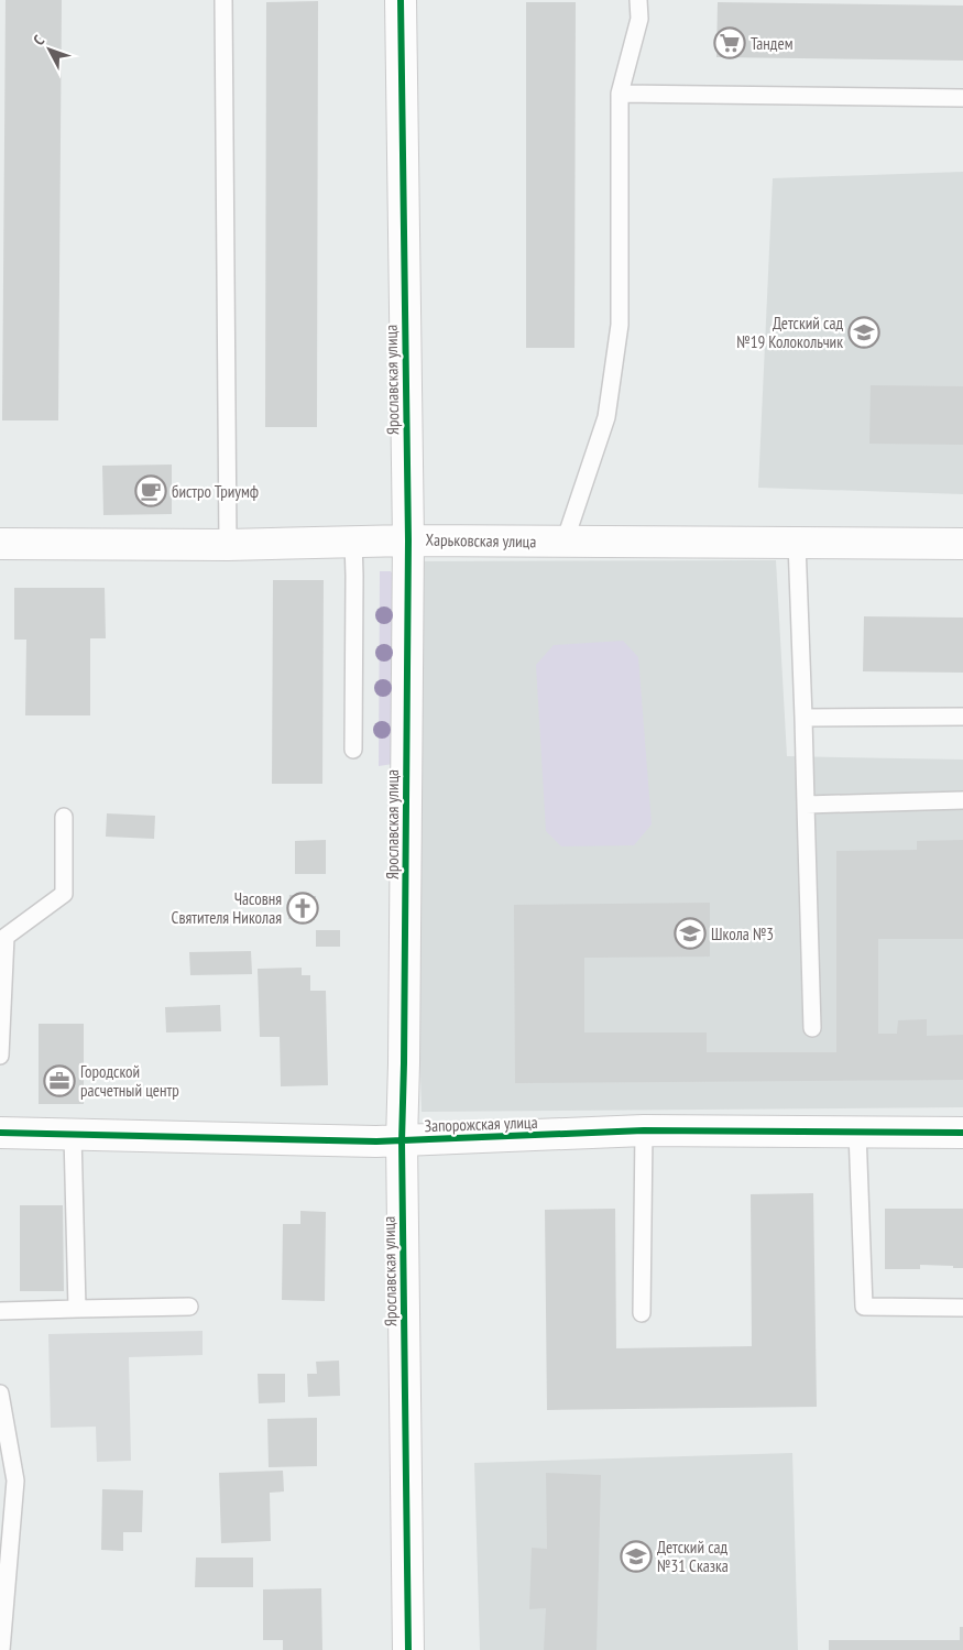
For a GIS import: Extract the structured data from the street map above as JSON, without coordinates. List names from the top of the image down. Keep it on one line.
{"streets":{"street":["Ярославская улица","Харьковская улица","Запорожская улица"]},"crossings":[["Ярославская улица","Харьковская улица"],["Ярославская улица","Запорожская улица"]],"places":{"supermarket":["Тандем"],"school or university":["Детский сад №19 Колокольчик","Школа №3","Детский сад №31 Сказка"],"cafe":["бистро Триумф"],"church":["Часовня Святителя Николая"],"office":["Городской расчетный центр"]},"north":"top left"}
